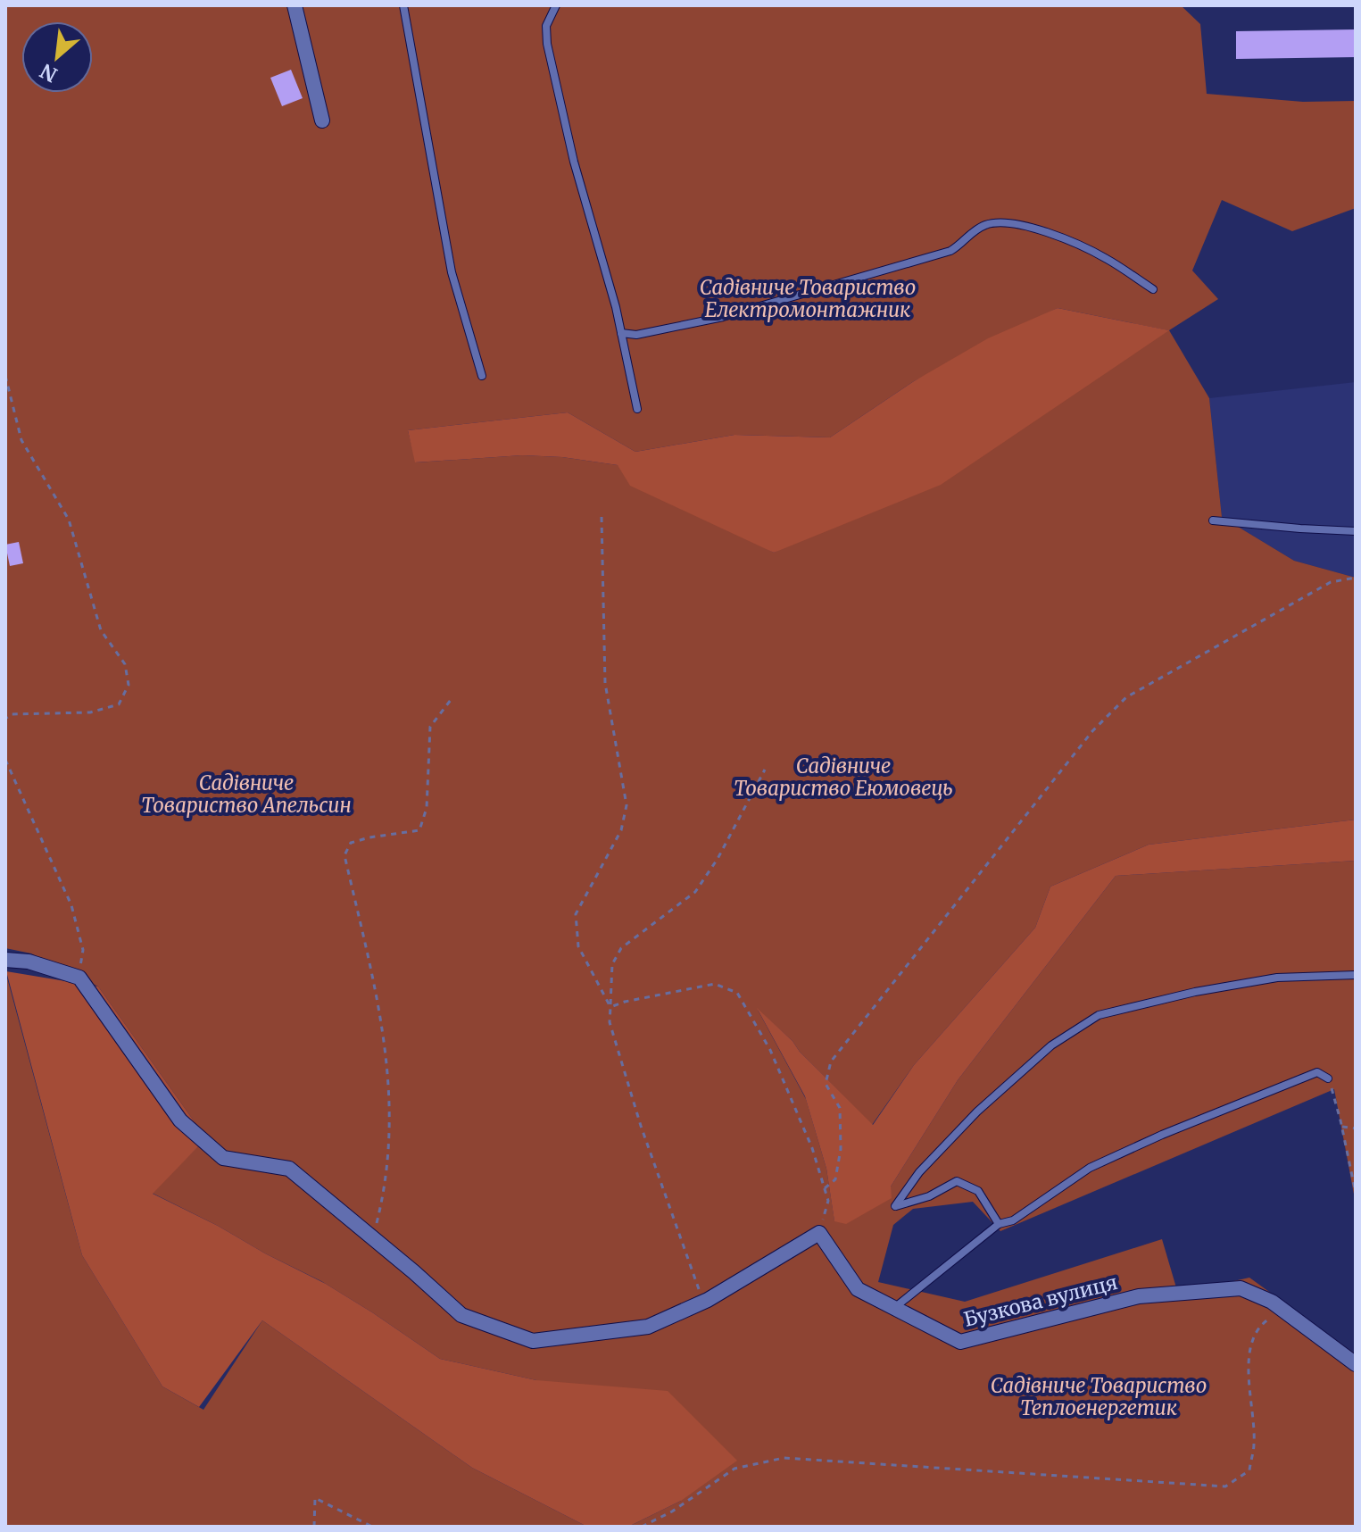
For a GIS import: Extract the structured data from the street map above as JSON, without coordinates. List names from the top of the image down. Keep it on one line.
{"streets":{"street":["Бузкова вулиця"]},"parks":["Садівниче Товариство Електромонтажник","Садівниче Товариство Еюмовець","Садівниче Товариство Апельсин","Садівниче Товариство Теплоенергетик"],"north":"bottom left"}
